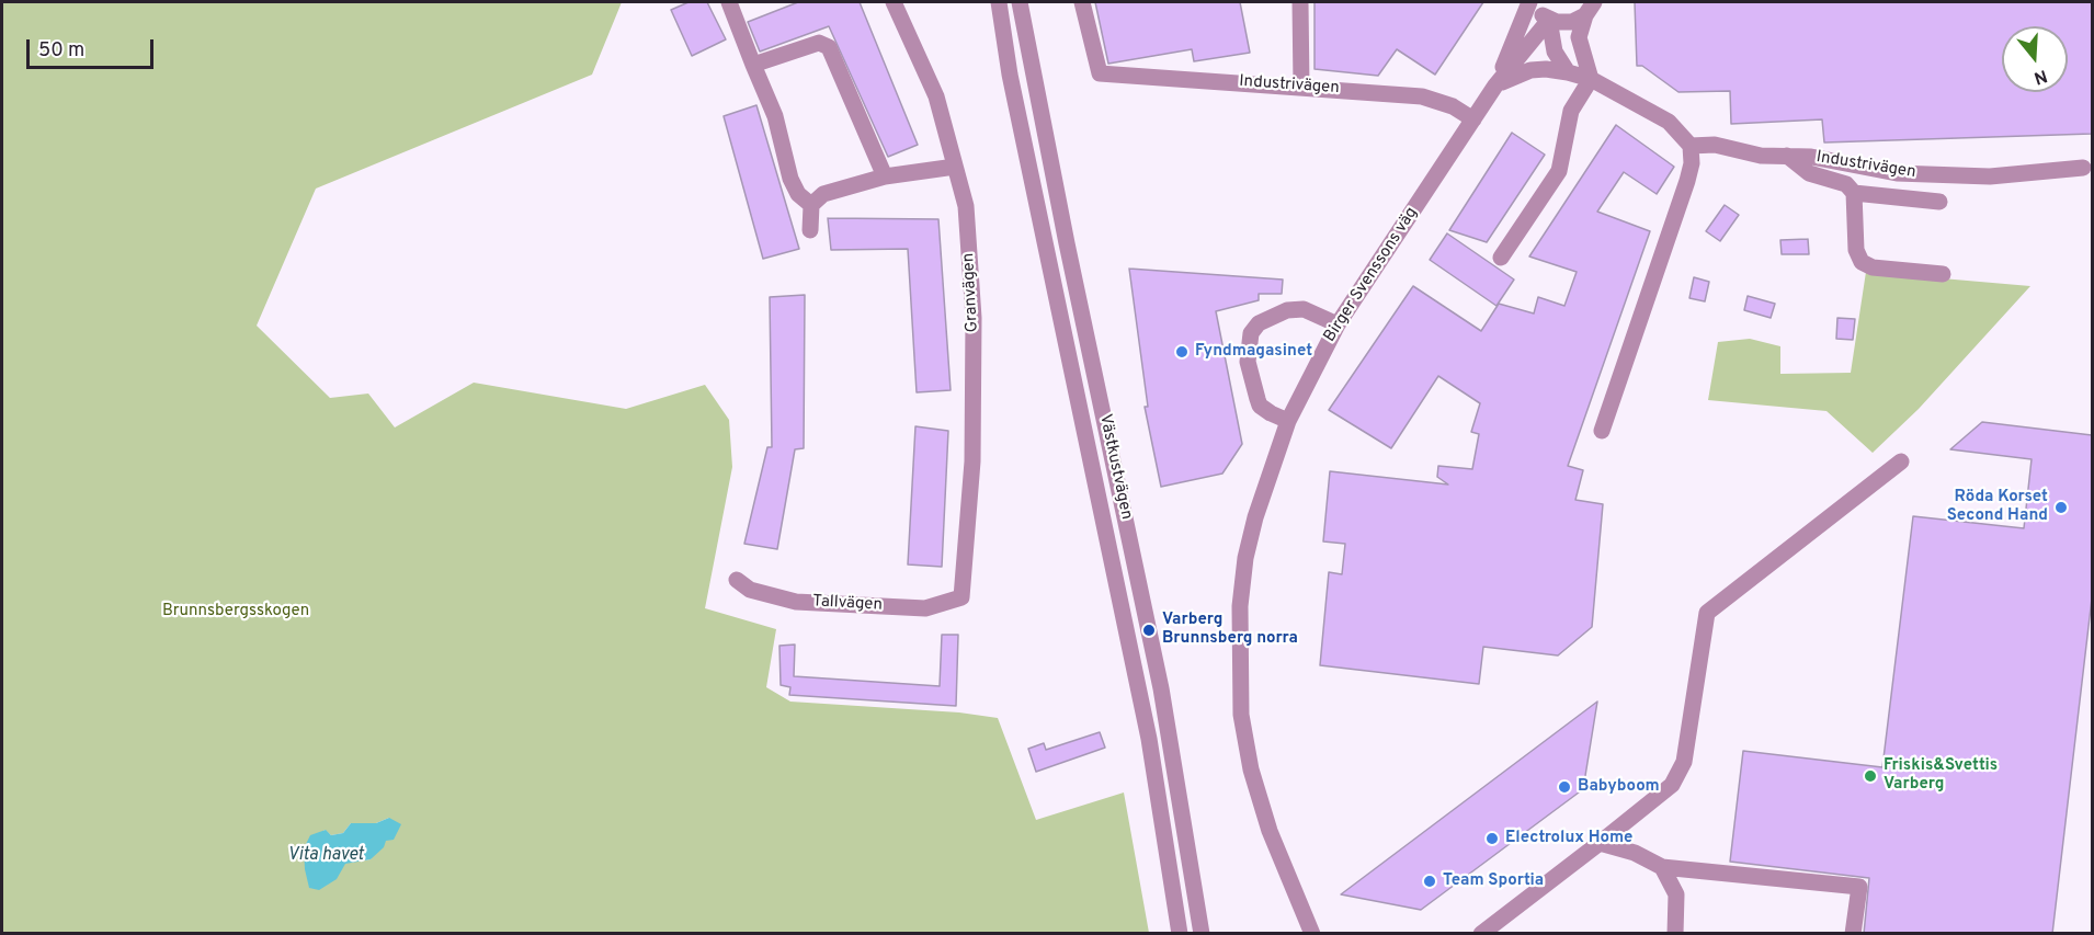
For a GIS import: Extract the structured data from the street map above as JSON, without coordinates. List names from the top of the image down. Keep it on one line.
{"streets":{"street":["Industrivägen","Birger Svenssons väg","Granvägen","Västkustvägen","Tallvägen"]},"crossings":[["Industrivägen","Birger Svenssons väg"],["Granvägen","Tallvägen"]],"water":["Vita havet"],"parks":["Brunnsbergsskogen"],"places":["Fyndmagasinet","Röda Korset Second Hand","Varberg Brunnsberg norra","Friskis&Svettis Varberg","Babyboom","Electrolux Home","Team Sportia"],"scale_bar":"50 m","north":"bottom"}
